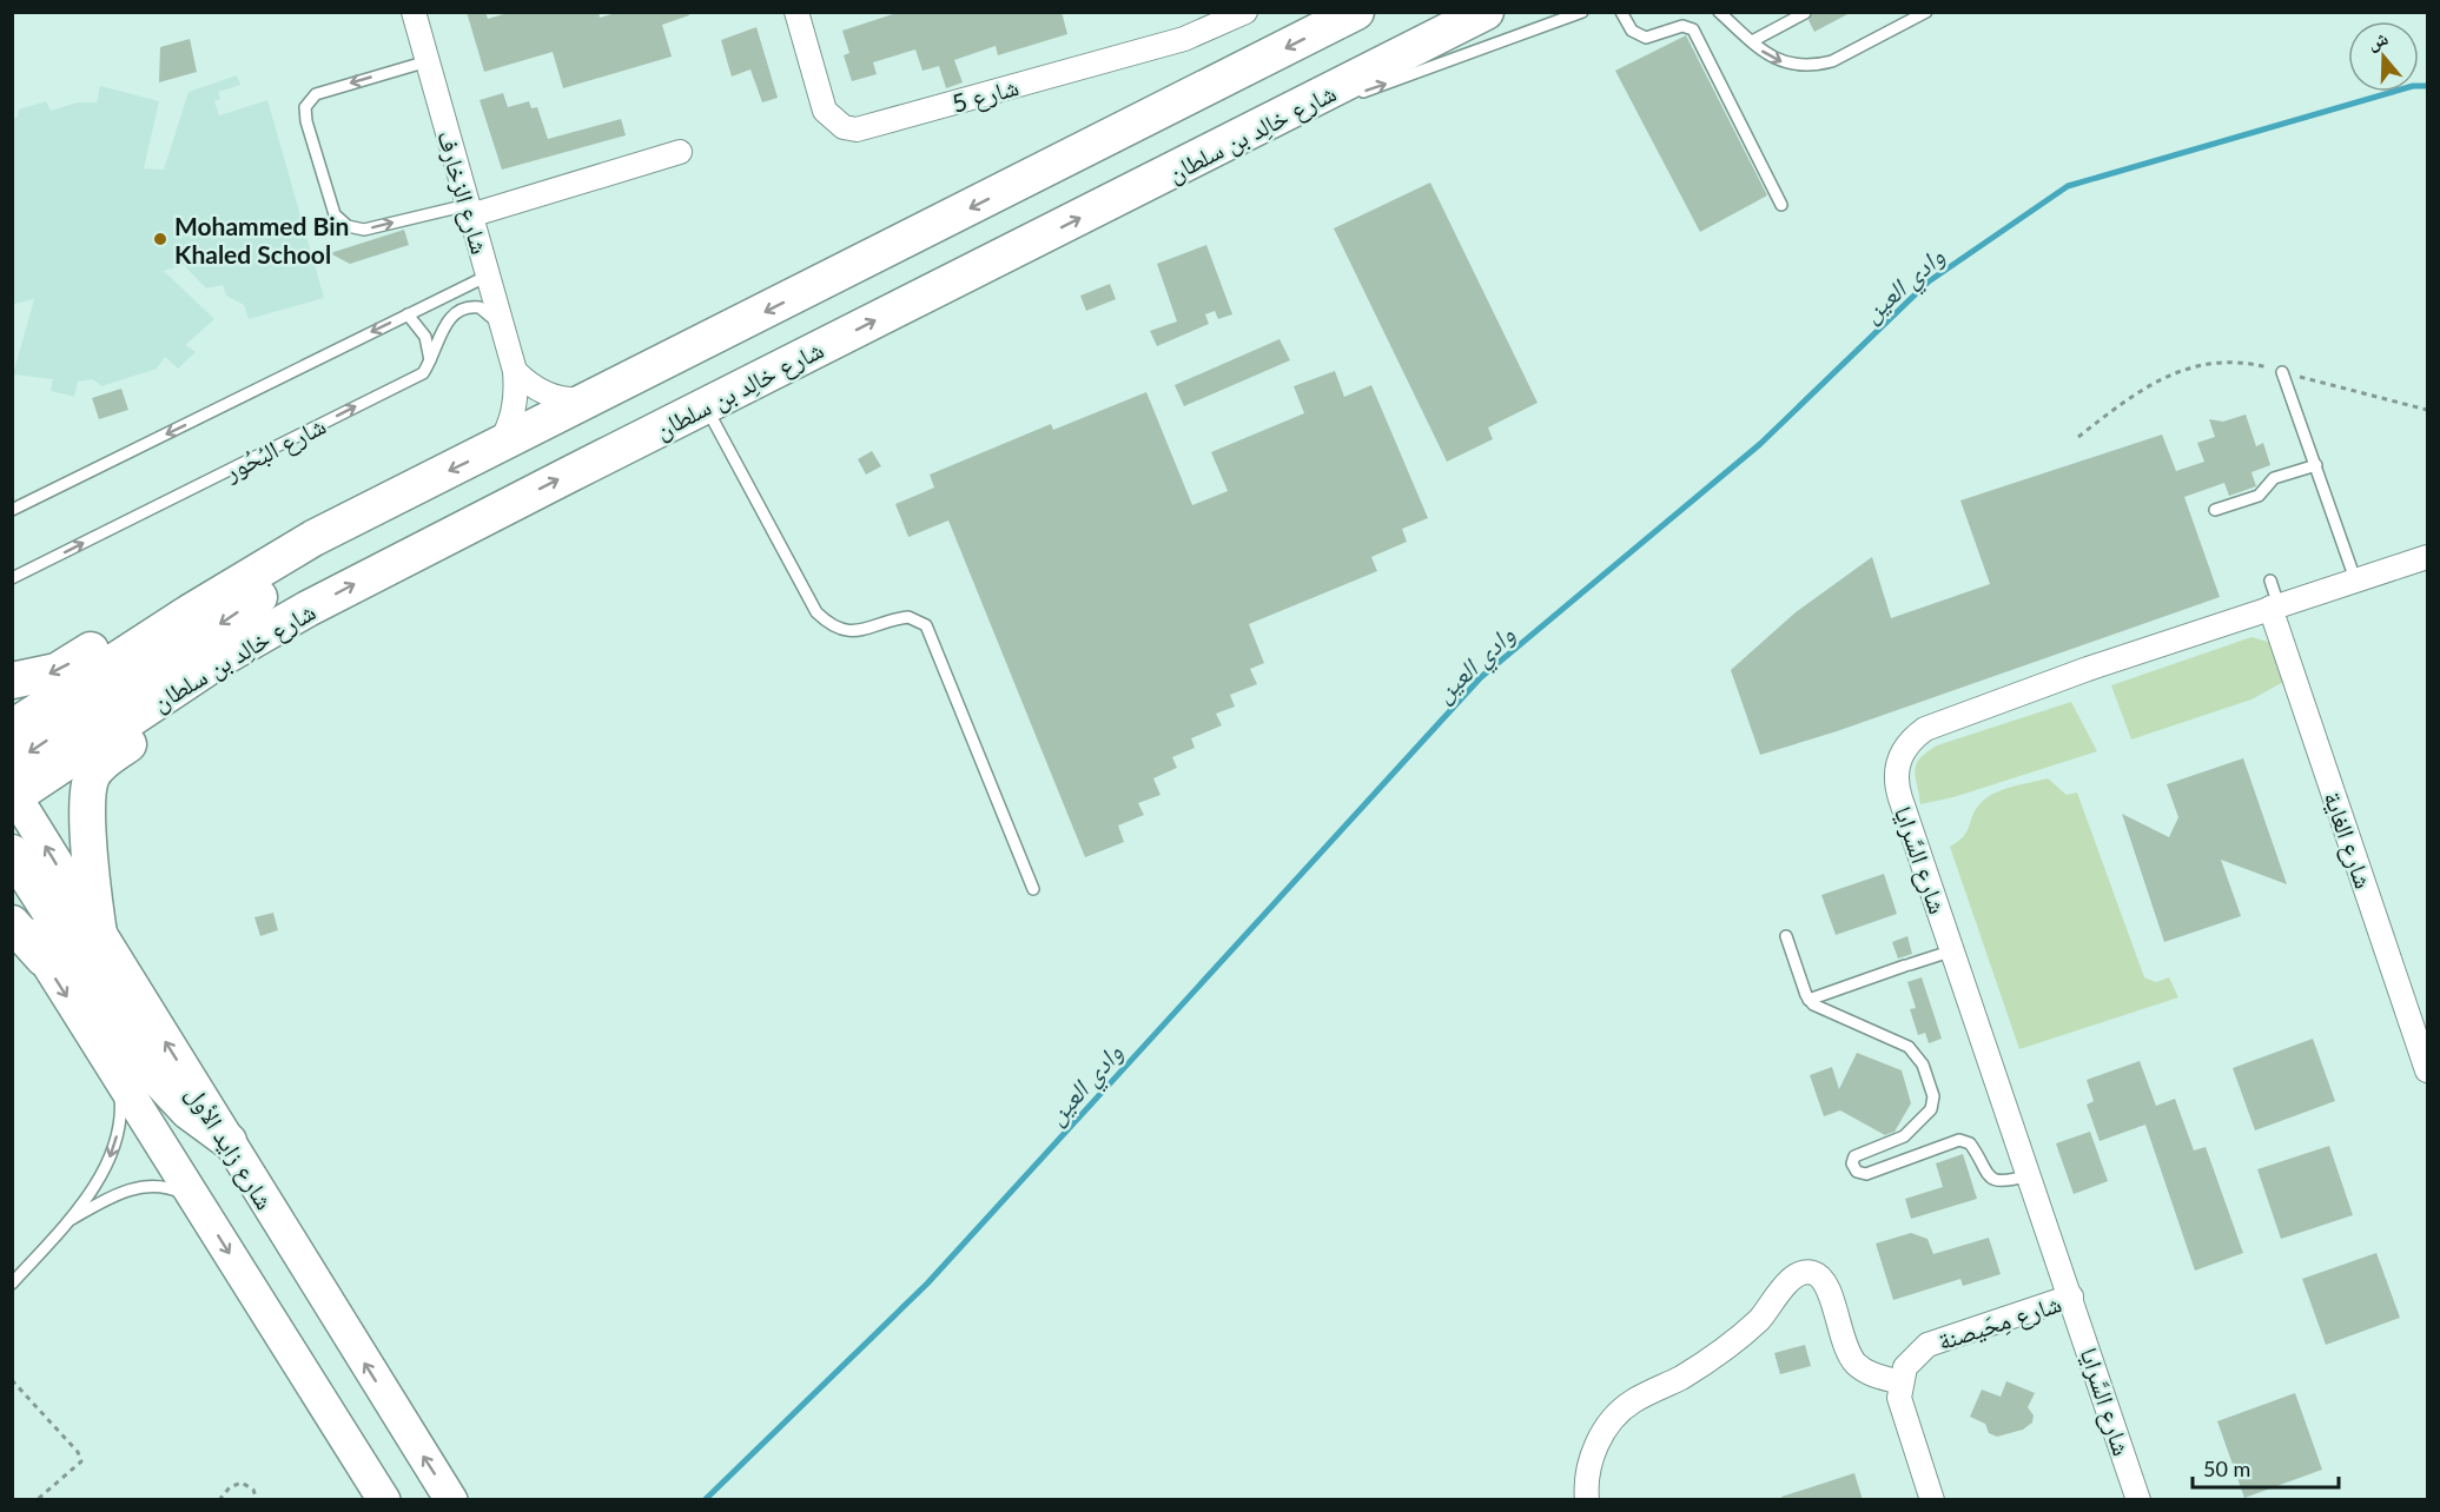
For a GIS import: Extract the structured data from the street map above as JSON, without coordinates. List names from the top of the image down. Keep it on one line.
{"streets":{"main road":["شارع خالِد بن سلطان","شارع زايد الأول"],"street":["شارع 5","شارع الزخارف","شارع الغاية","شارع السَّرايا","شارع مِحَيصنة"],"lane":["شارع البُحُور"]},"crossings":[["شارع خالِد بن سلطان","شارع زايد الأول"],["شارع الزخارف","شارع البُحُور"],["شارع الغاية","شارع السَّرايا"],["شارع السَّرايا","شارع مِحَيصنة"]],"water":["وادي العين"],"places":["Mohammed Bin Khaled School"],"scale_bar":"50 m","north":"top"}
